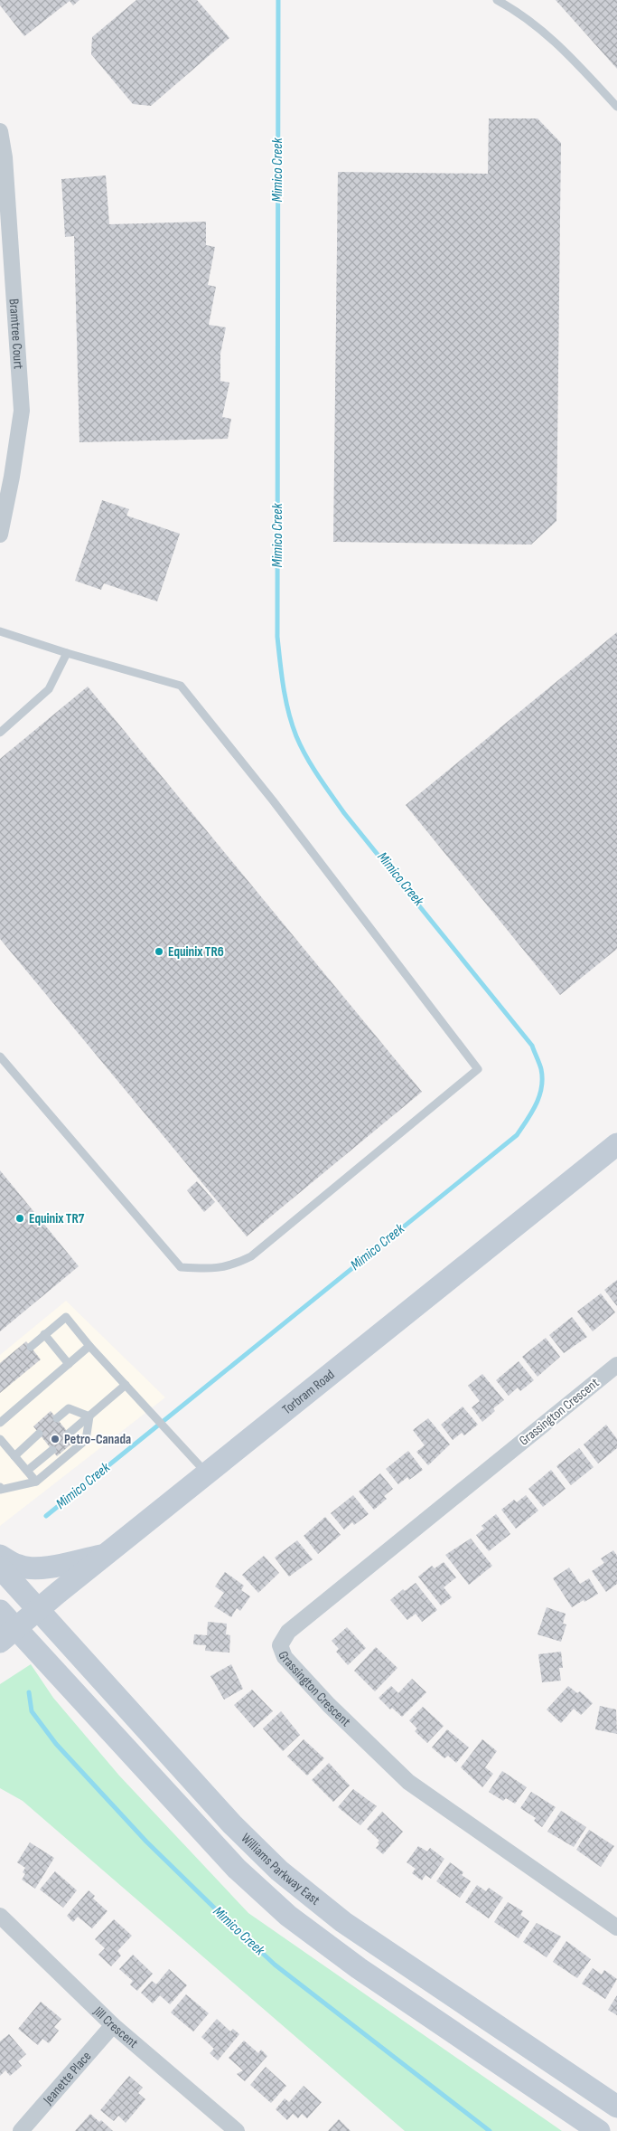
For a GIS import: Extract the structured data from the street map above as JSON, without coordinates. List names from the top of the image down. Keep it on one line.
{"streets":{"main road":["Torbram Road","Williams Parkway East"],"street":["Bramtree Court","Grassington Crescent","Jill Crescent","Jeanette Place"]},"crossings":[["Torbram Road","Williams Parkway East"],["Jill Crescent","Jeanette Place"]],"water":["Mimico Creek"],"places":["Equinix TR6","Equinix TR7","Petro-Canada"]}
